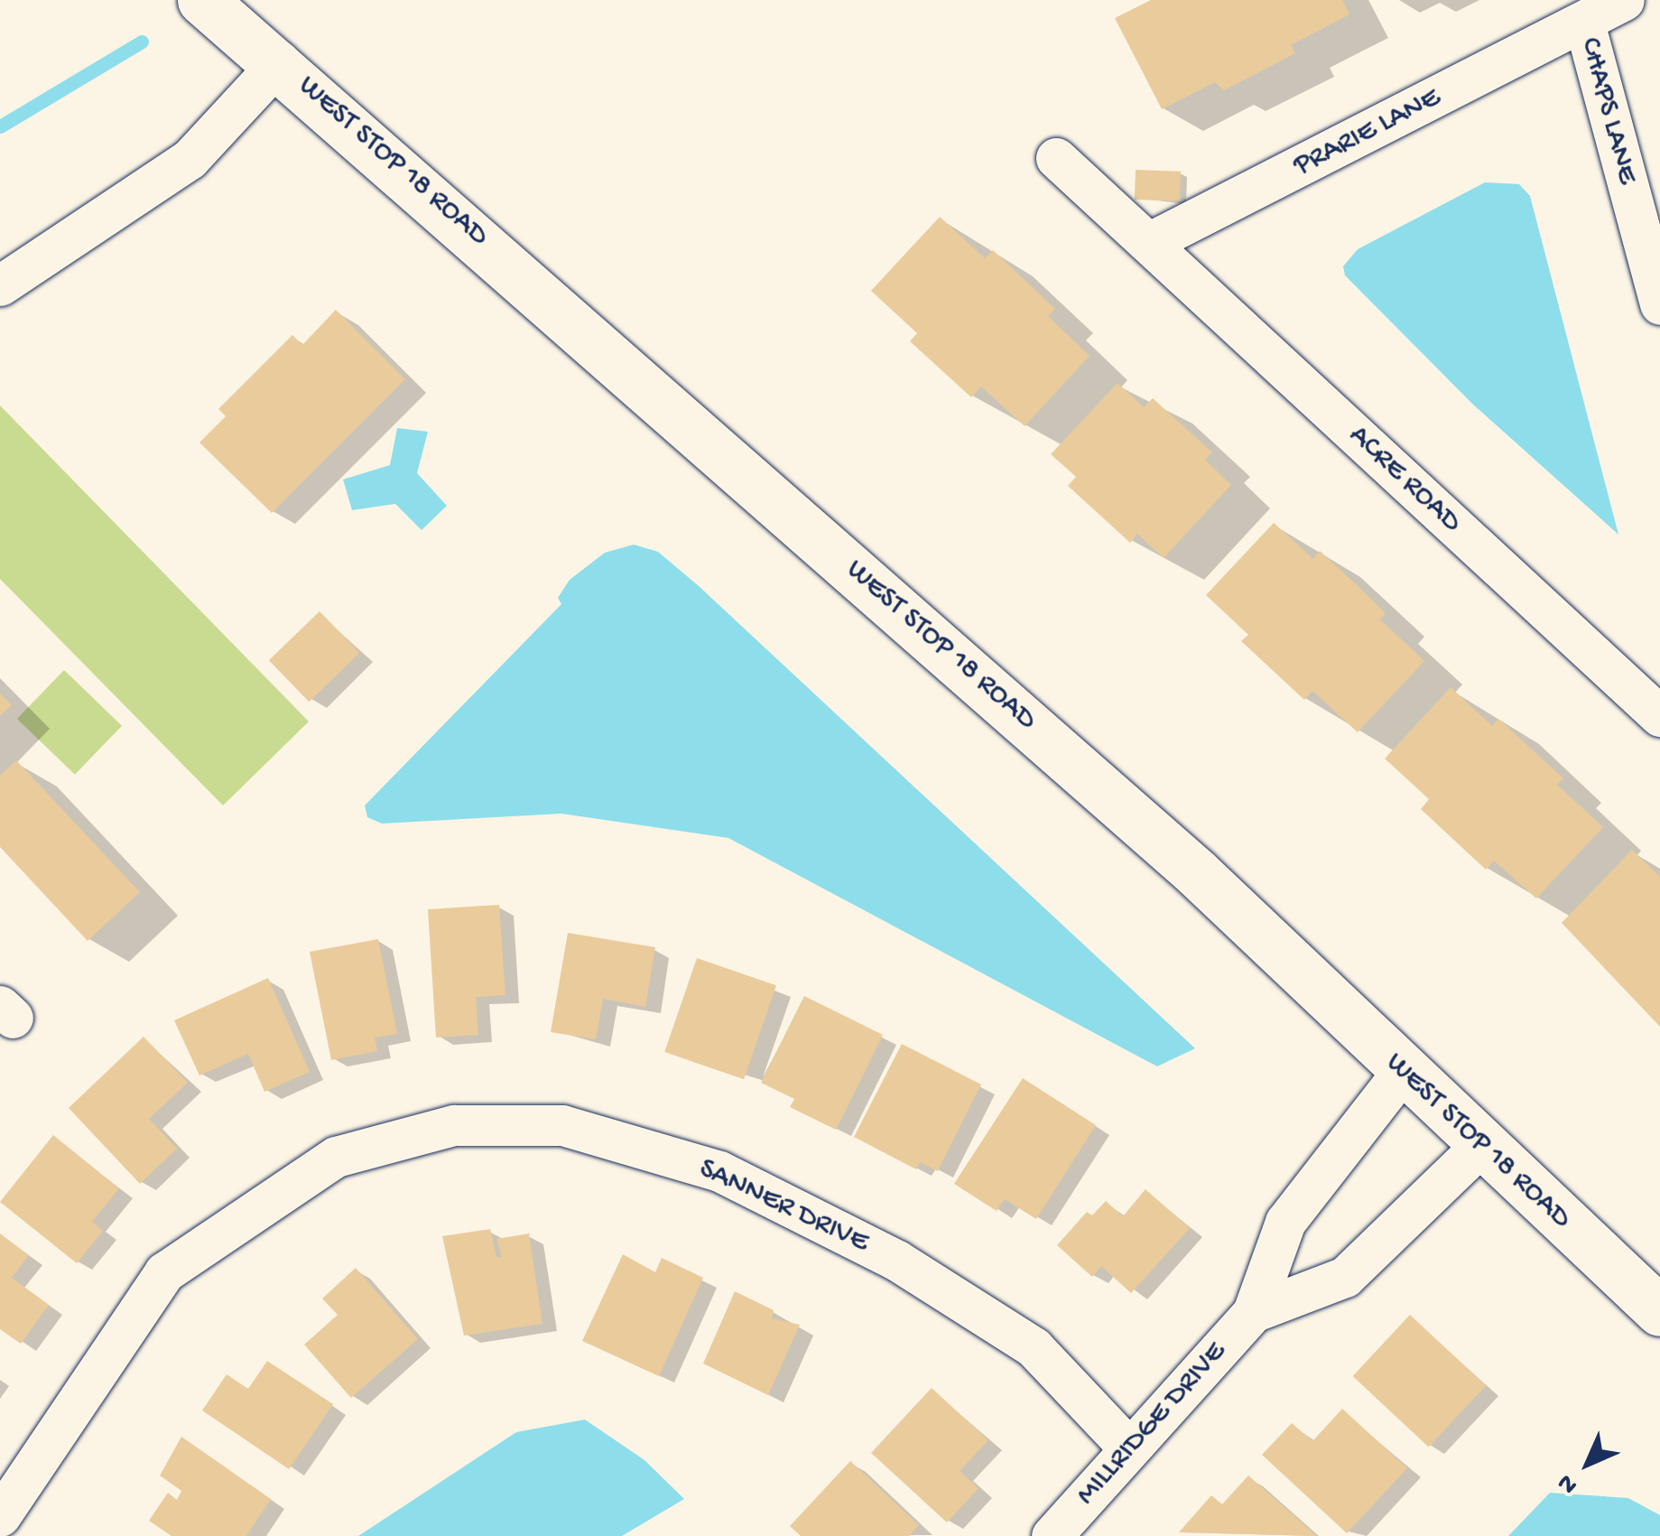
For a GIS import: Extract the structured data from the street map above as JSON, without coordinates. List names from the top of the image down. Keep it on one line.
{"streets":{"street":["CHAPS LANE","PRARIE LANE","WEST STOP 18 ROAD","ACRE ROAD","SANNER DRIVE","MILLRIDGE DRIVE"]},"crossings":[["CHAPS LANE","PRARIE LANE"],["PRARIE LANE","ACRE ROAD"],["WEST STOP 18 ROAD","MILLRIDGE DRIVE"],["SANNER DRIVE","MILLRIDGE DRIVE"]],"north":"bottom left"}
